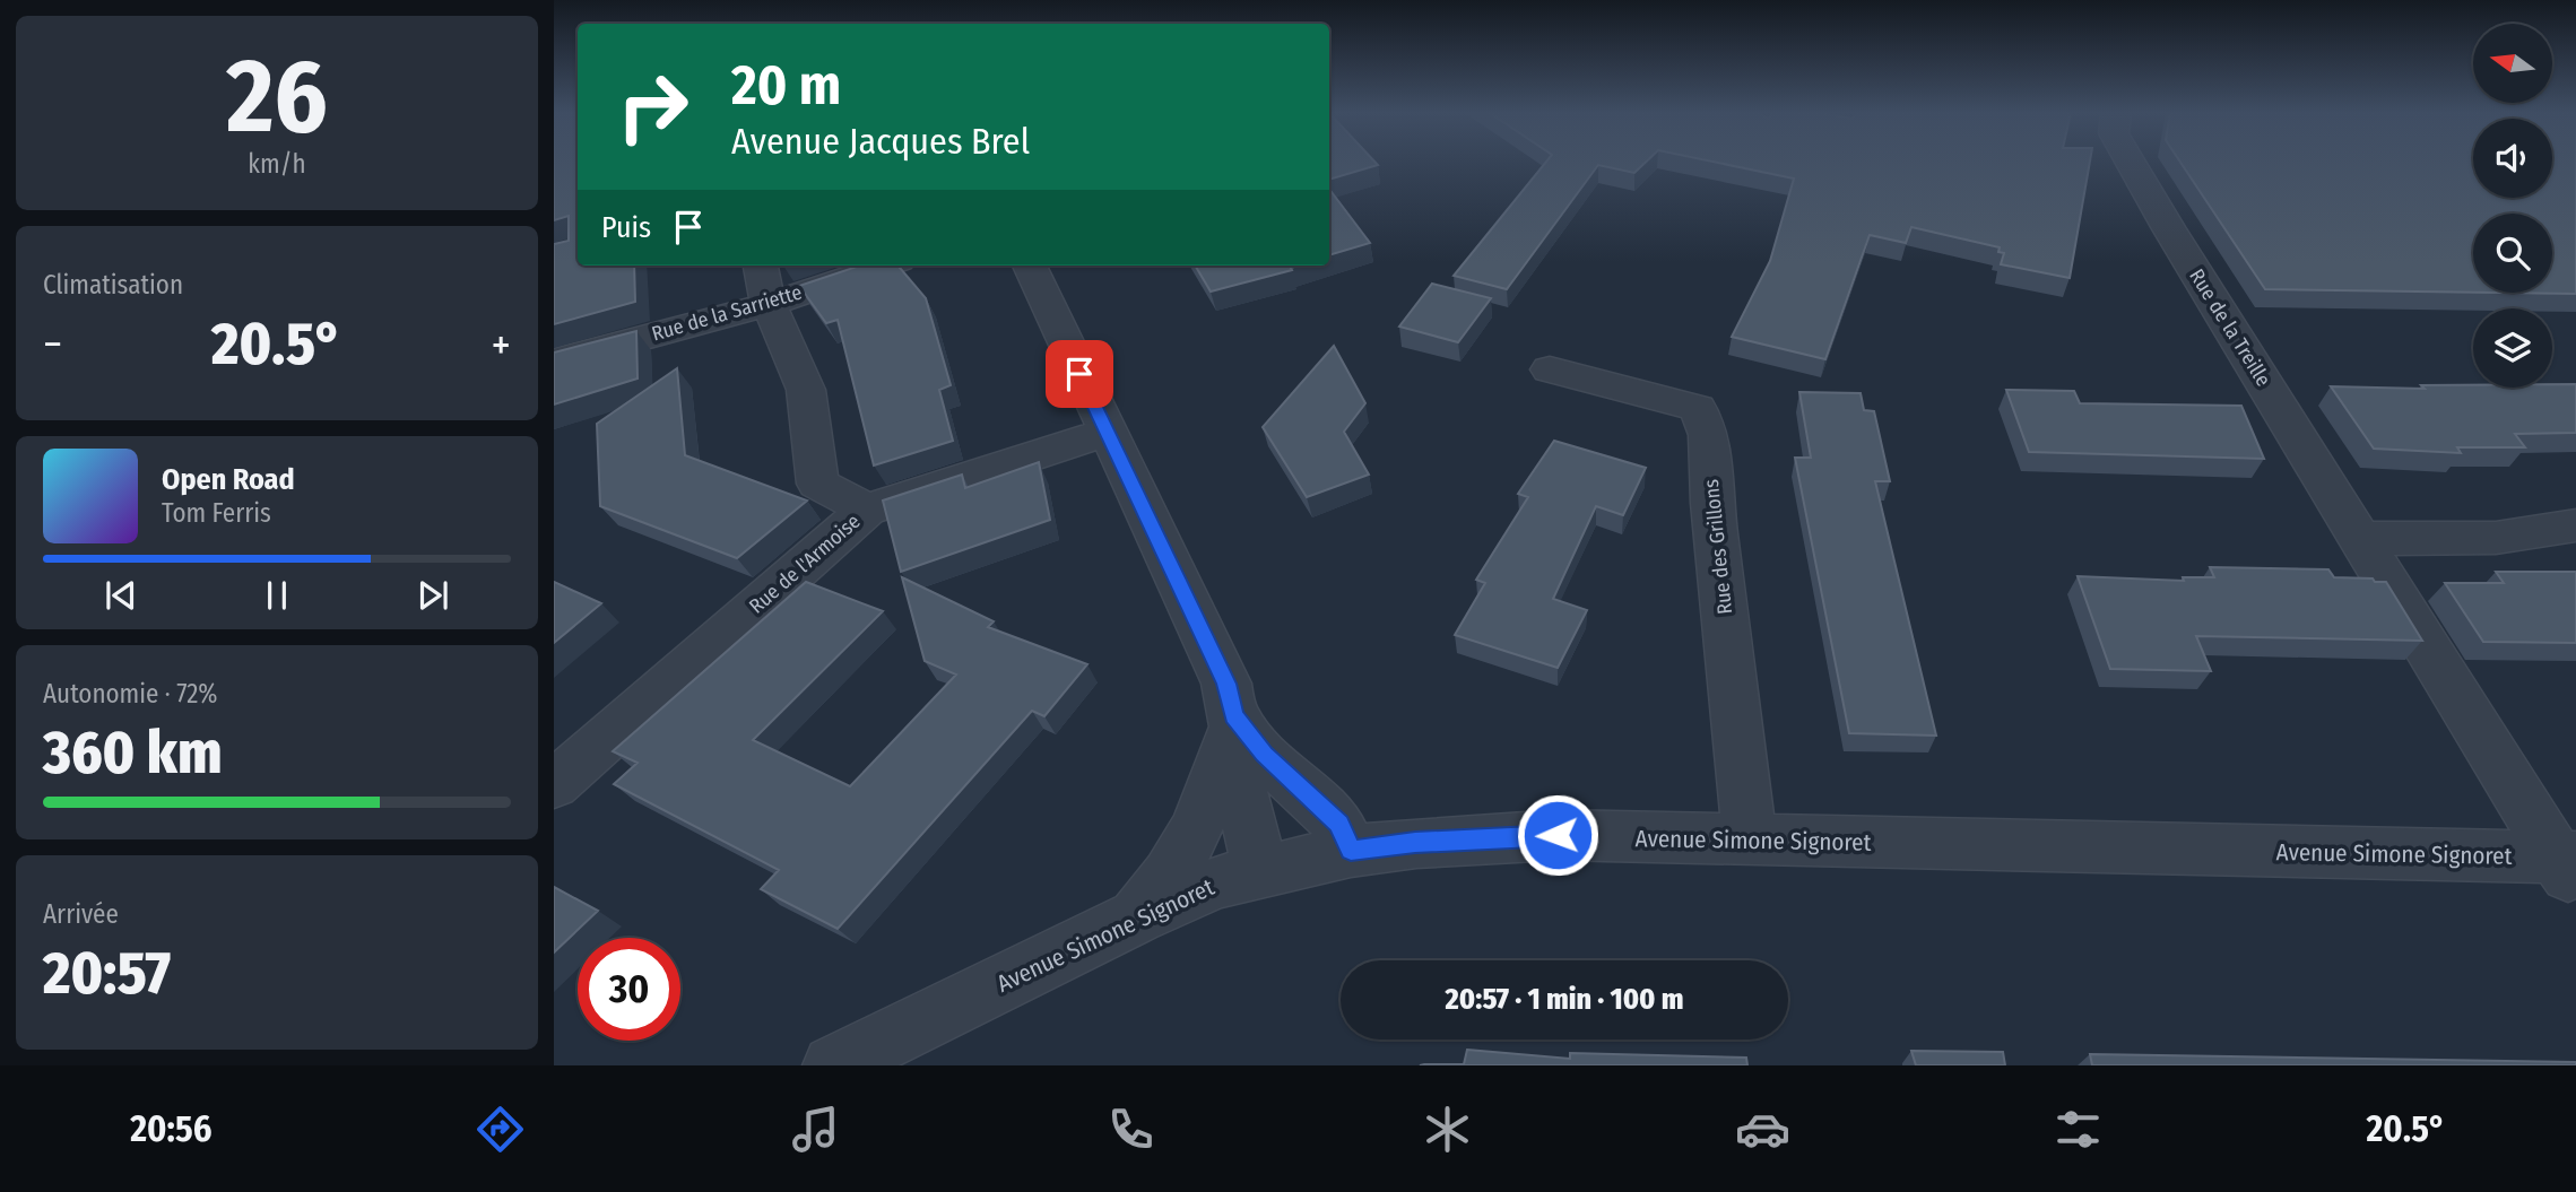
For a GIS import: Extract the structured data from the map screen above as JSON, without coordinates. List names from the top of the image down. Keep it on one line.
{"streets":{"street":["Rue de la Sarriette","Rue de la Treille","Rue des Grillons","Rue de l'Armoise","Avenue Simone Signoret"]},"crossings":[["Rue de la Treille","Avenue Simone Signoret"],["Rue des Grillons","Avenue Simone Signoret"]],"north":"left","page":{"tile":[["26","km/h"],"Climatisation",["Autonomie · 72%","360 km"],["Arrivée","20:57"]],"turn":["20 m","Avenue Jacques Brel"],"then":"Puis","heat":["−","20.5°","+"],"song":["Open Road","Tom Ferris"],"limit":"30","trip":"20:57 · 1 min · 100 m","tabs":["20:56","20.5°"]}}
